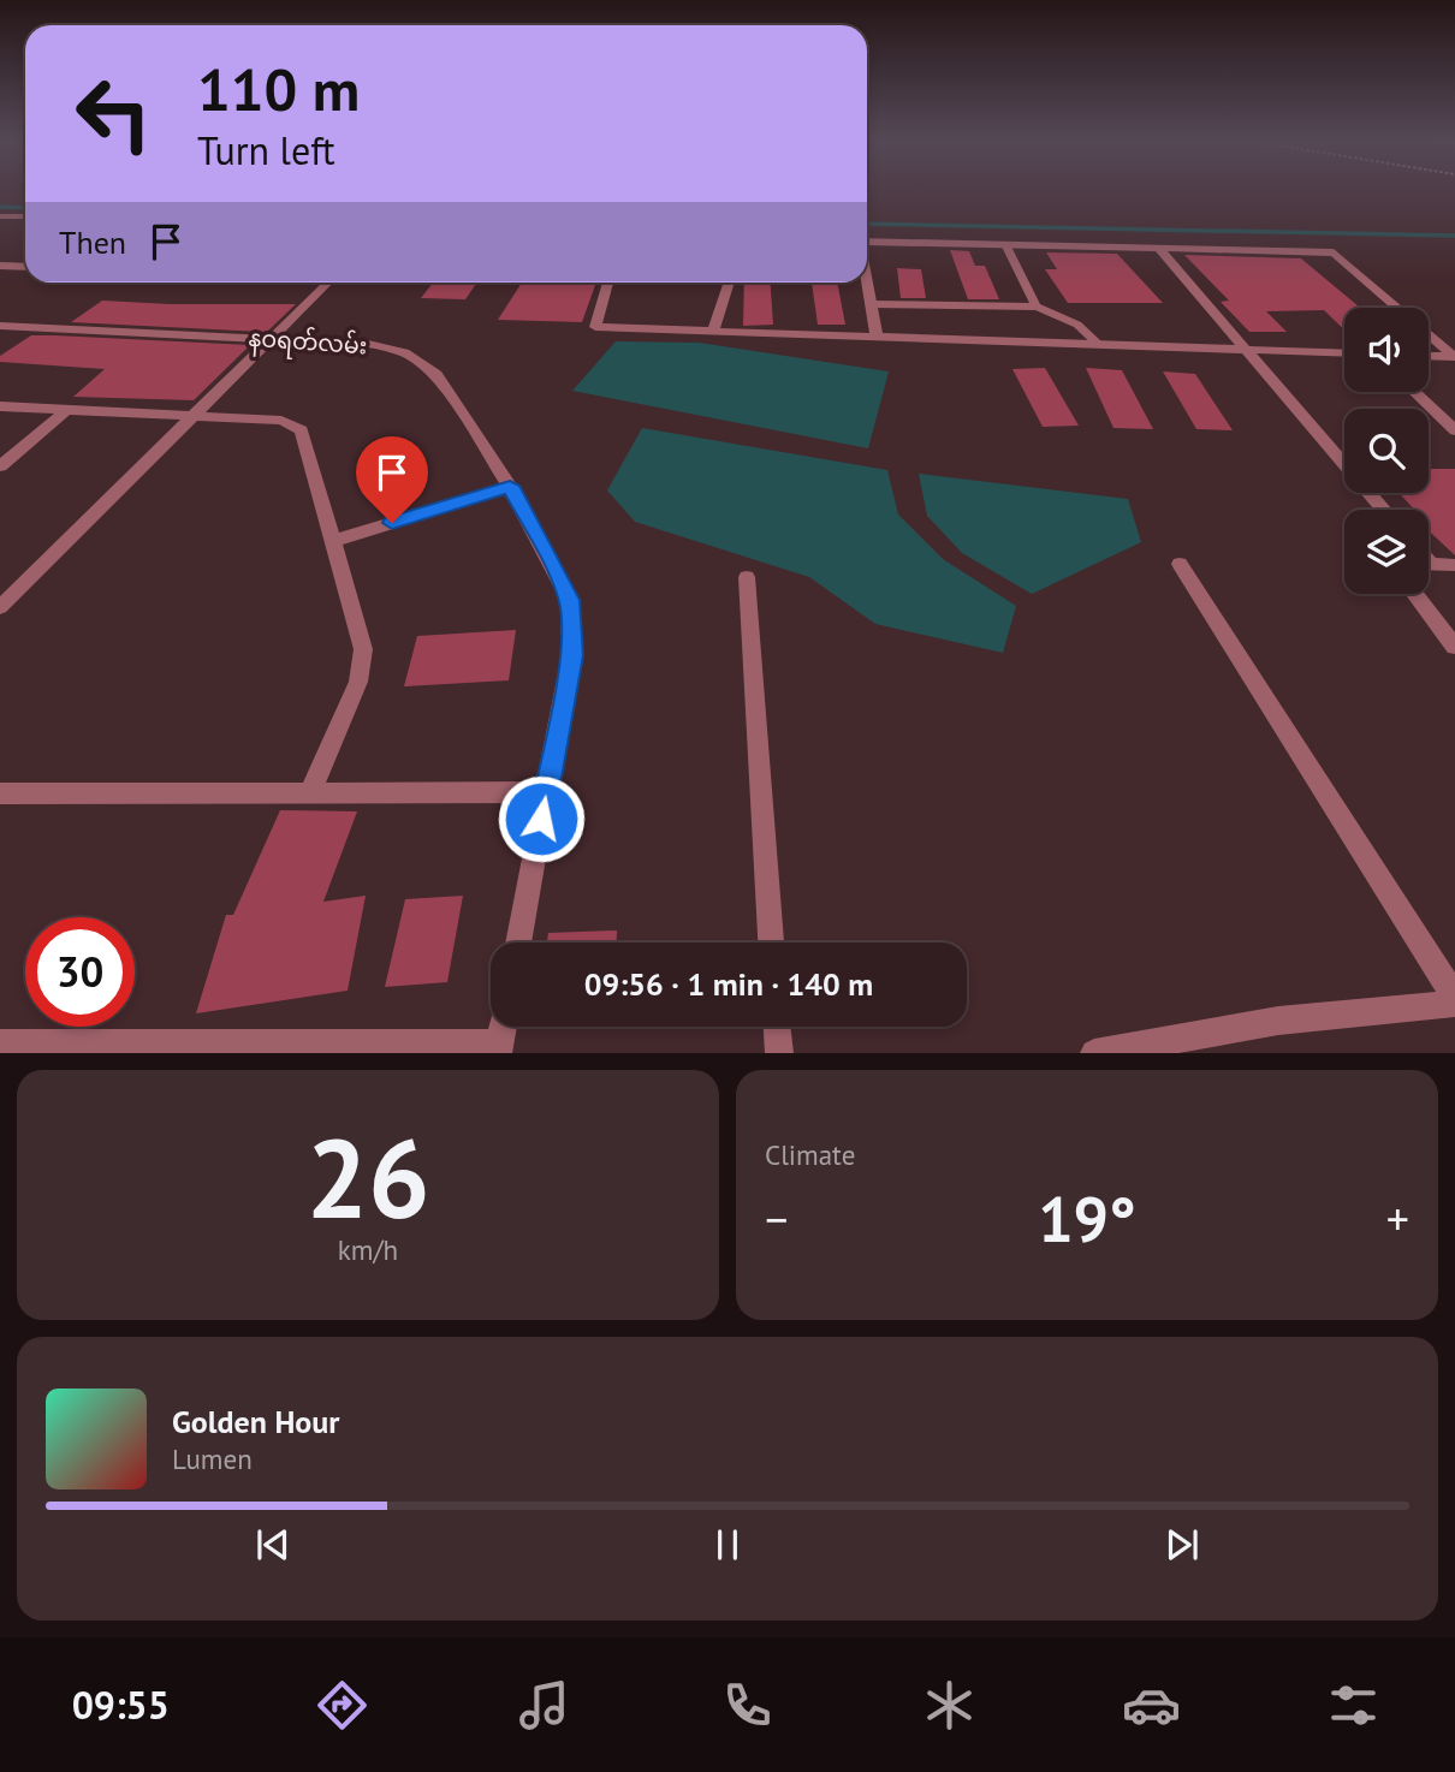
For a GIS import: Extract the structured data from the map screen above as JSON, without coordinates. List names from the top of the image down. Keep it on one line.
{"streets":{"street":["နဝရတ်လမ်း"]},"page":{"turn":["110 m","Turn left"],"then":"Then","limit":"30","trip":"09:56 · 1 min · 140 m","tile":[["26","km/h"],"Climate"],"heat":["−","19°","+"],"song":["Golden Hour","Lumen"],"tabs":"09:55"}}
